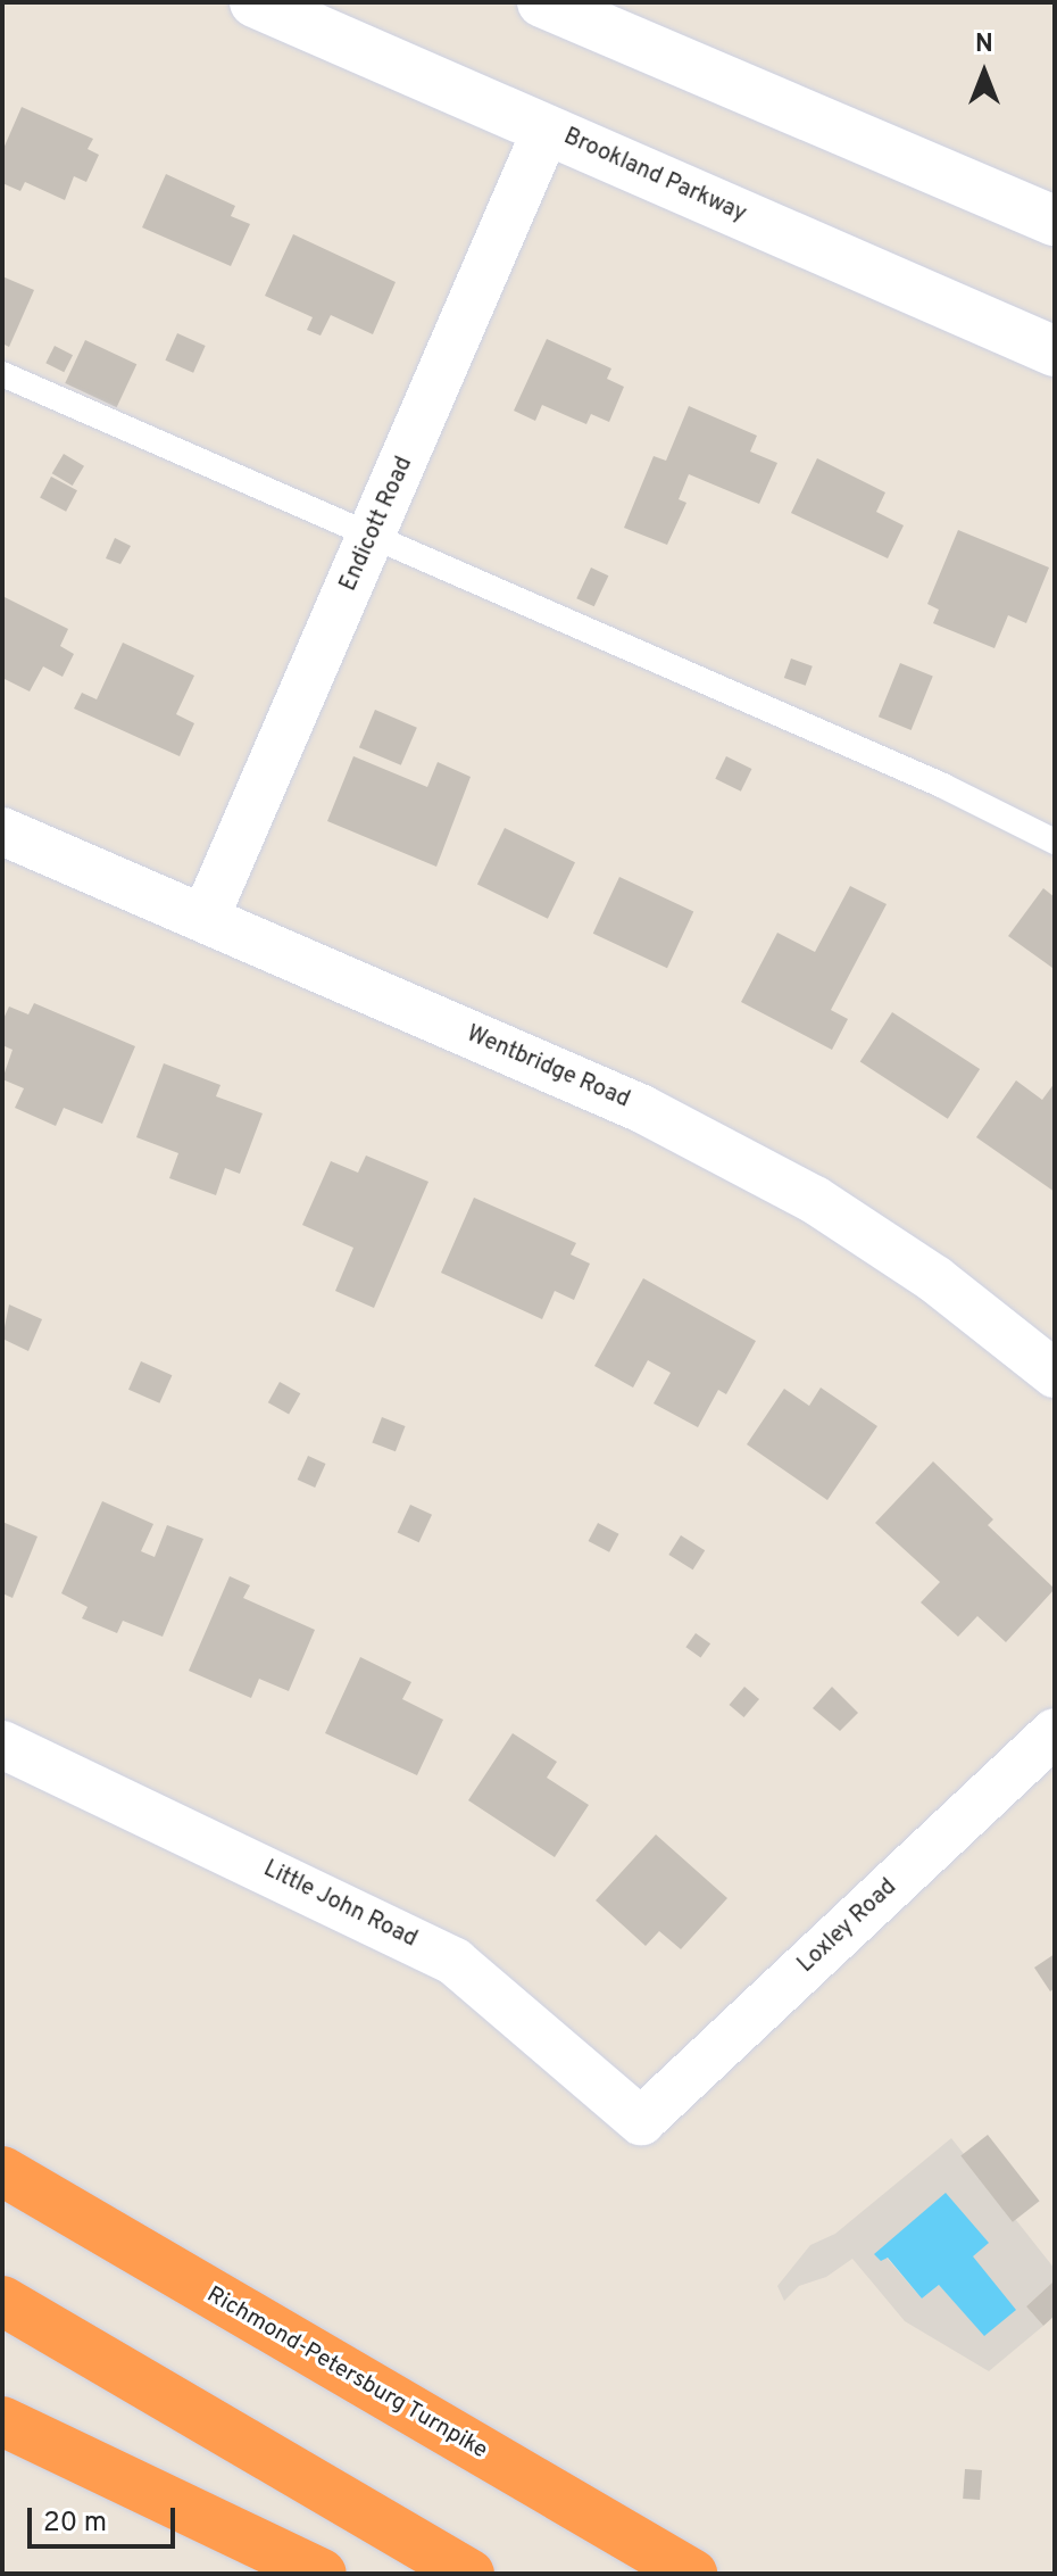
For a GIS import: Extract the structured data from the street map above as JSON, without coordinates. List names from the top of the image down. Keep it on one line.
{"streets":{"highway":["Richmond-Petersburg Turnpike"],"main road":["Brookland Parkway"],"street":["Endicott Road","Wentbridge Road","Little John Road","Loxley Road"]},"crossings":[["Brookland Parkway","Endicott Road"],["Endicott Road","Wentbridge Road"],["Little John Road","Loxley Road"]],"scale_bar":"20 m","north":"top"}
